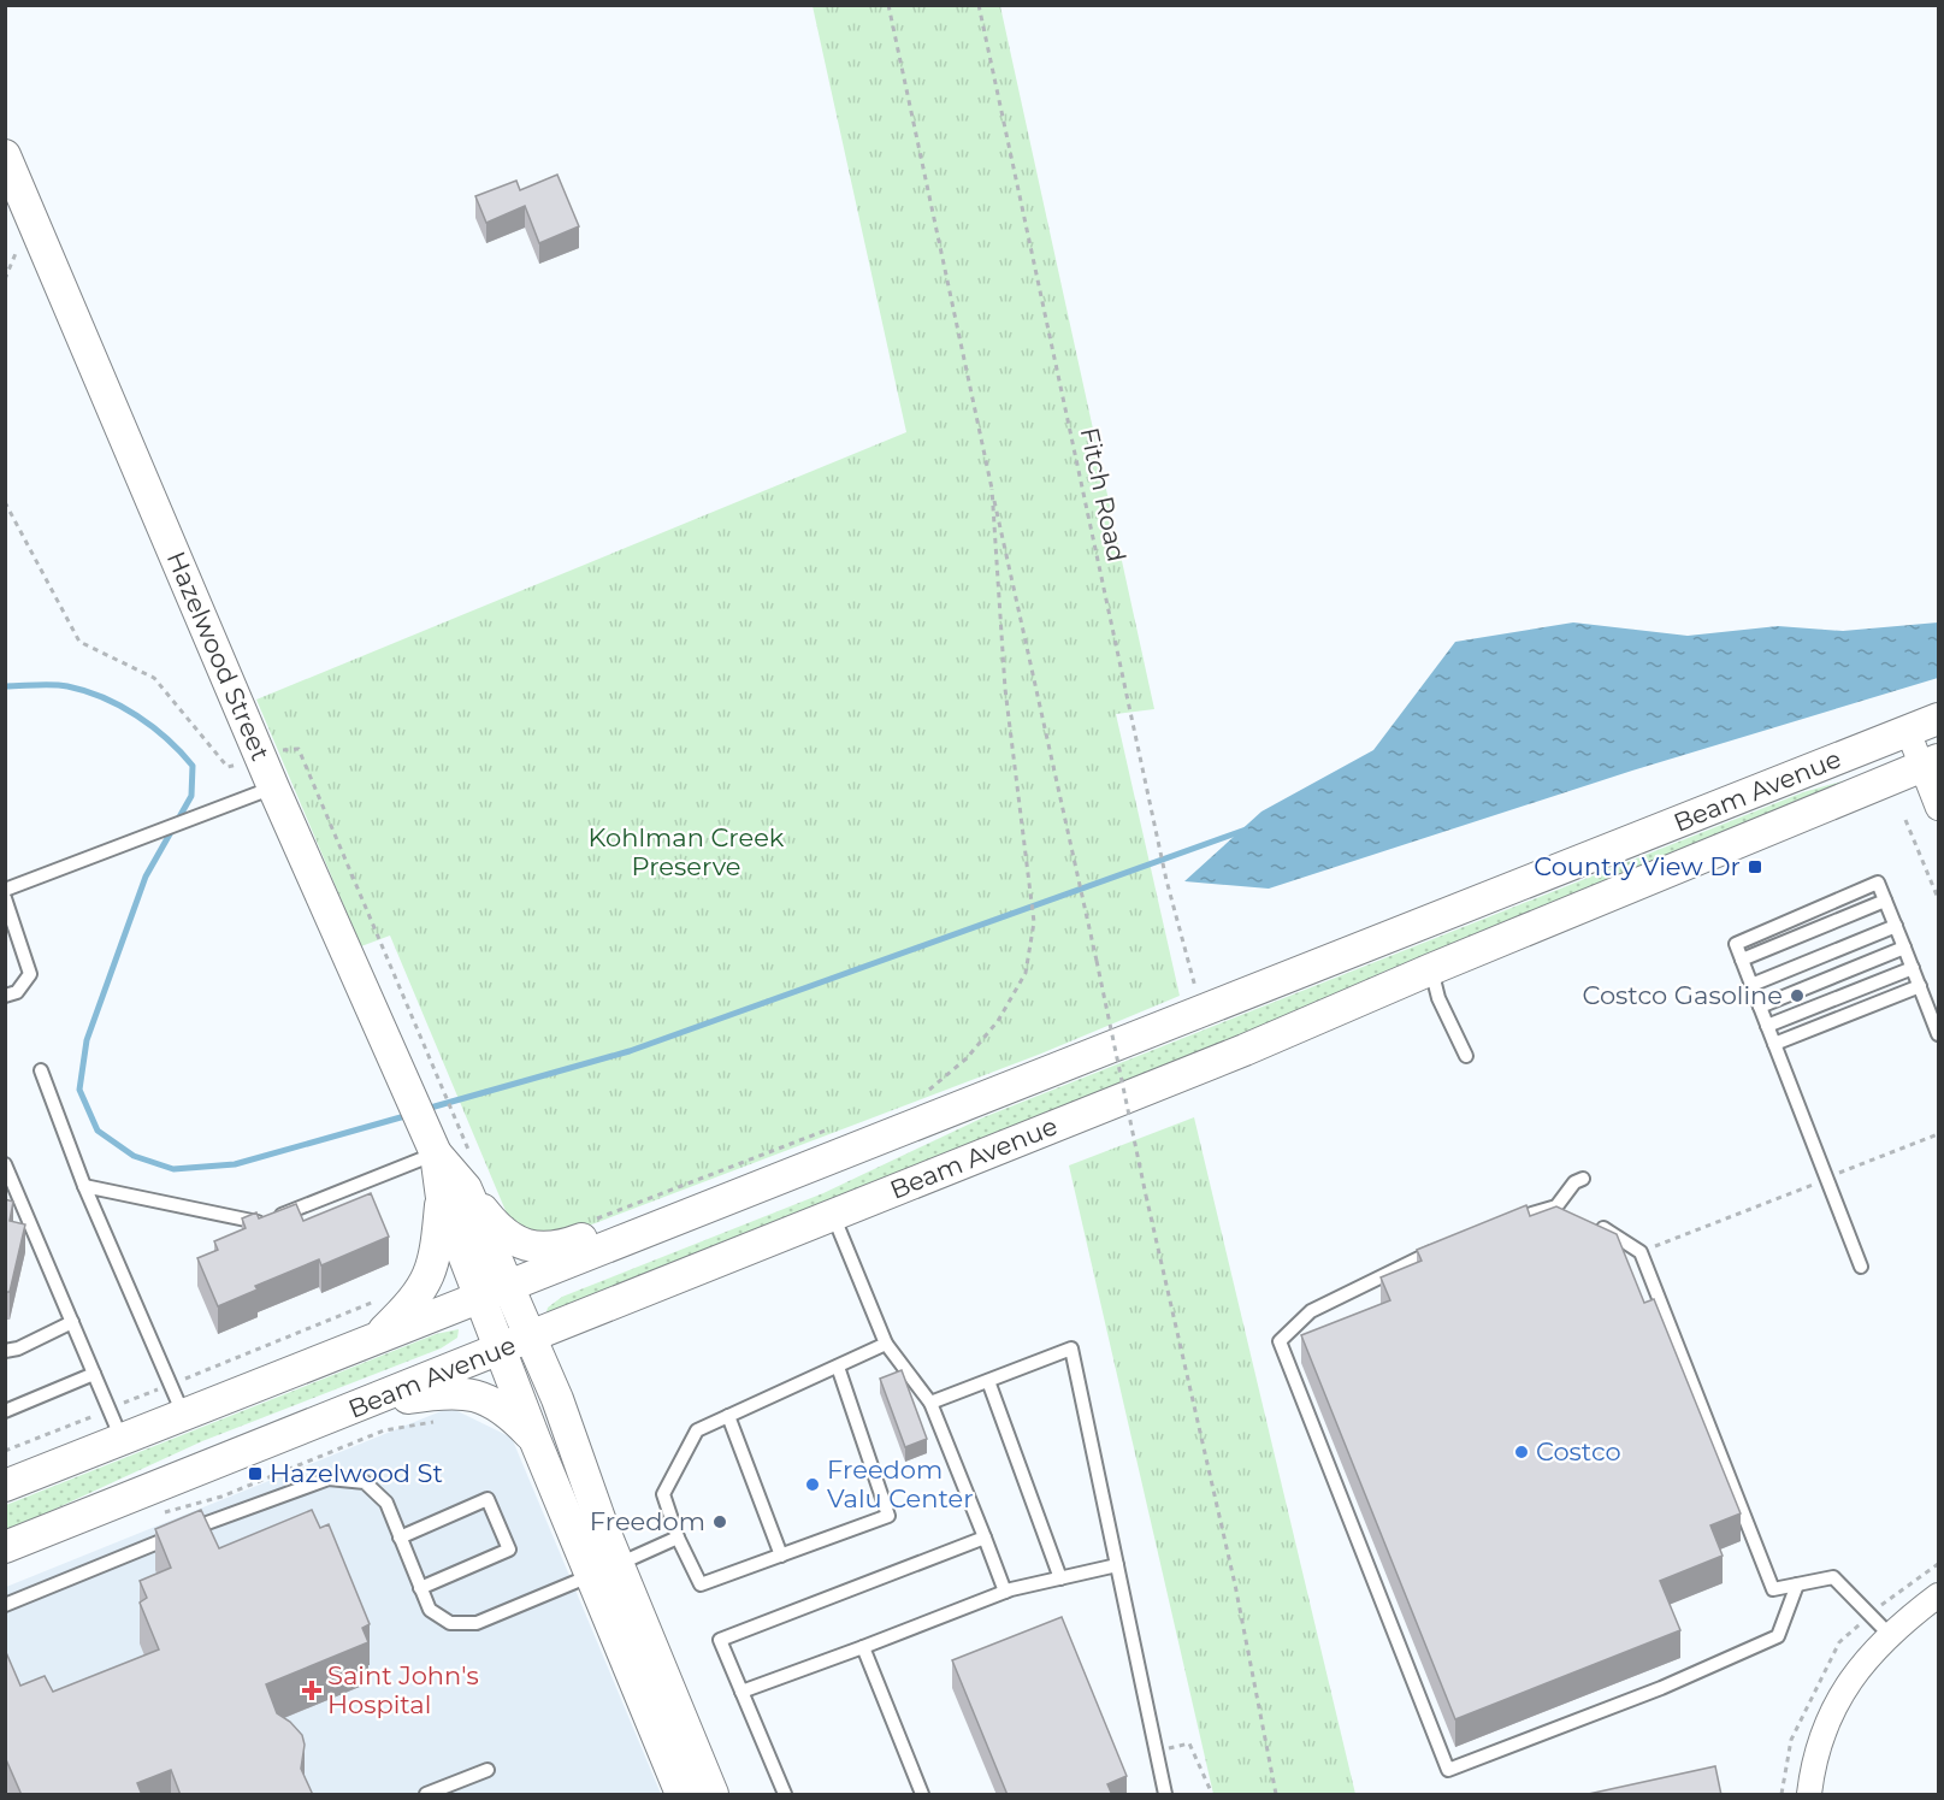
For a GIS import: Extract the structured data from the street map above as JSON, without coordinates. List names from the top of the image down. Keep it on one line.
{"streets":{"street":["Hazelwood Street","Beam Avenue"],"path":["Fitch Road"]},"crossings":[["Hazelwood Street","Beam Avenue"]],"parks":["Kohlman Creek Preserve"],"places":{"transit":["Country View Dr","Hazelwood St"],"other":["Costco Gasoline","Costco","Freedom Valu Center","Freedom"],"health":["Saint John's Hospital"]}}
